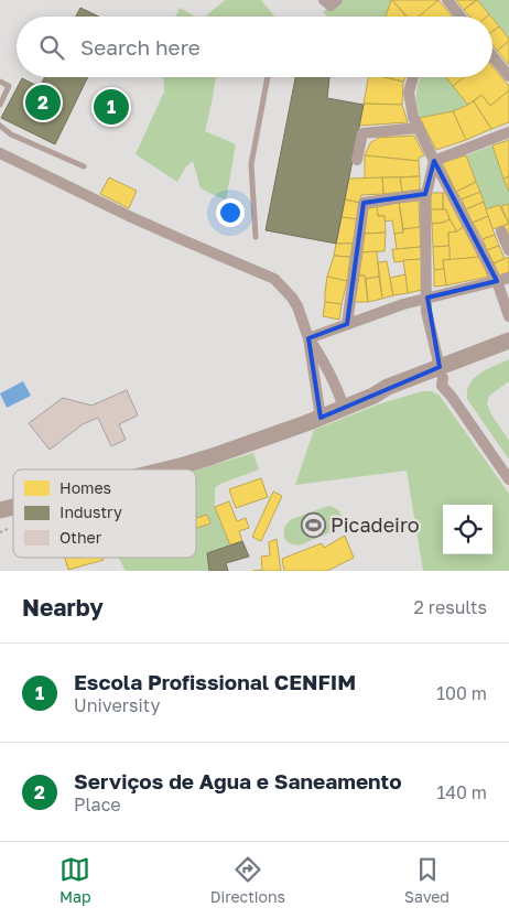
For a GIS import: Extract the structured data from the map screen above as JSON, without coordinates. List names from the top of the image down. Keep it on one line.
{"places":{"sports":["Picadeiro"]},"legend":["Homes","Industry","Other"],"page":{"search":"Search here","pins":["2","1"],"heading":["Nearby","2 results"],"list":[{"mark":"1","name":"Escola Profissional CENFIM","note":"University","value":"100 m"},{"mark":"2","name":"Serviços de Agua e Saneamento","note":"Place","value":"140 m"}],"nav":["Map","Directions","Saved"]}}
